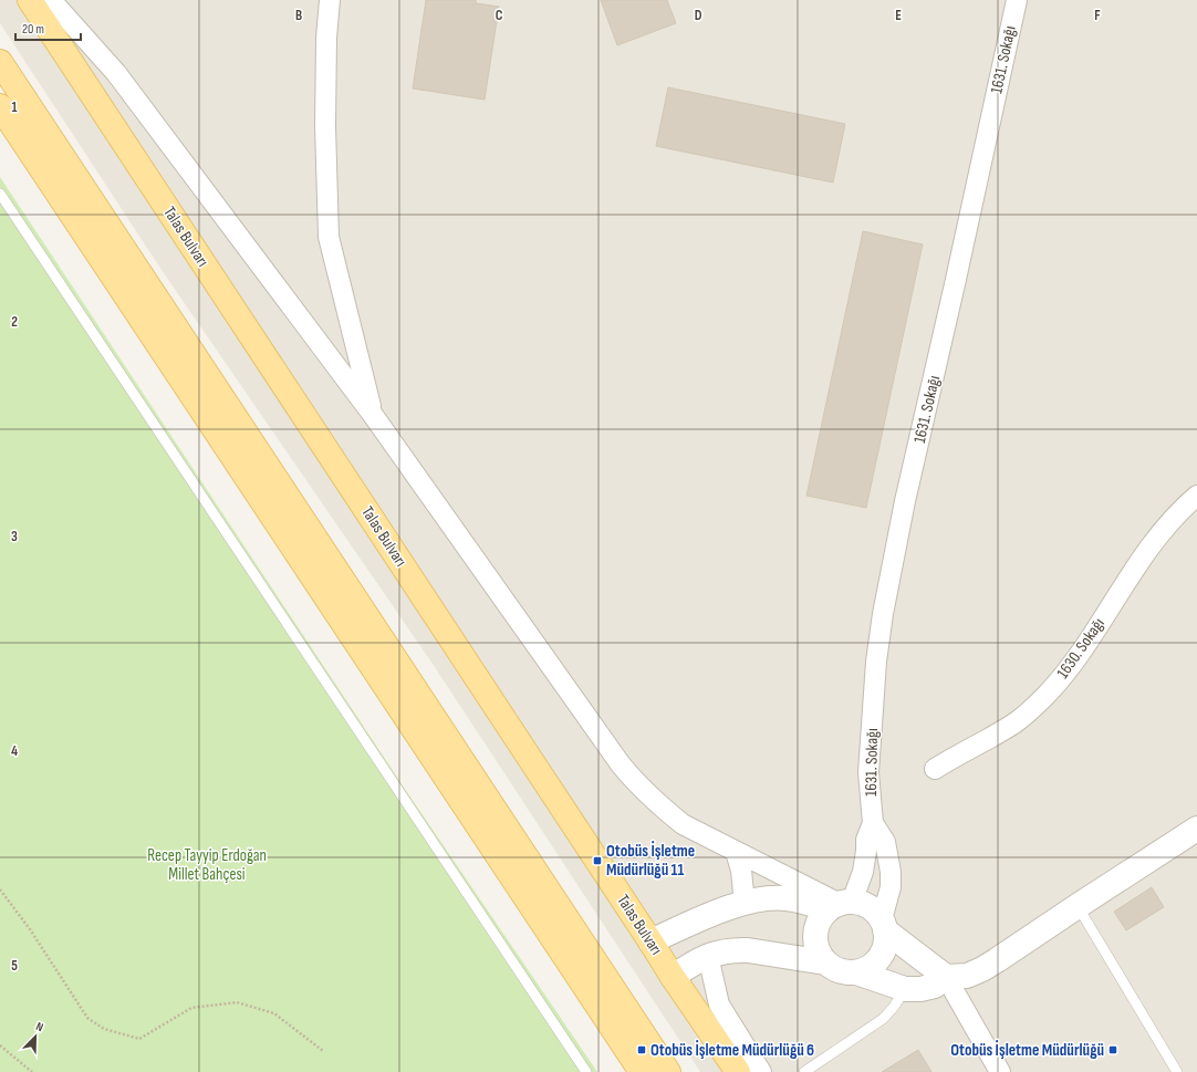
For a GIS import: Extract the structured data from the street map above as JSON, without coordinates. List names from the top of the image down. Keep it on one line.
{"streets":{"main road":["Talas Bulvarı"],"street":["1631. Sokağı","1630. Sokağı"]},"parks":["Recep Tayyip Erdoğan Millet Bahçesi"],"places":{"transit":["Otobüs İşletme Müdürlüğü 11","Otobüs İşletme Müdürlüğü 6","Otobüs İşletme Müdürlüğü"]},"scale_bar":"20 m","north":"top right","grid":{"columns":["B","C","D","E","F"],"rows":["1","2","3","4","5"]}}
